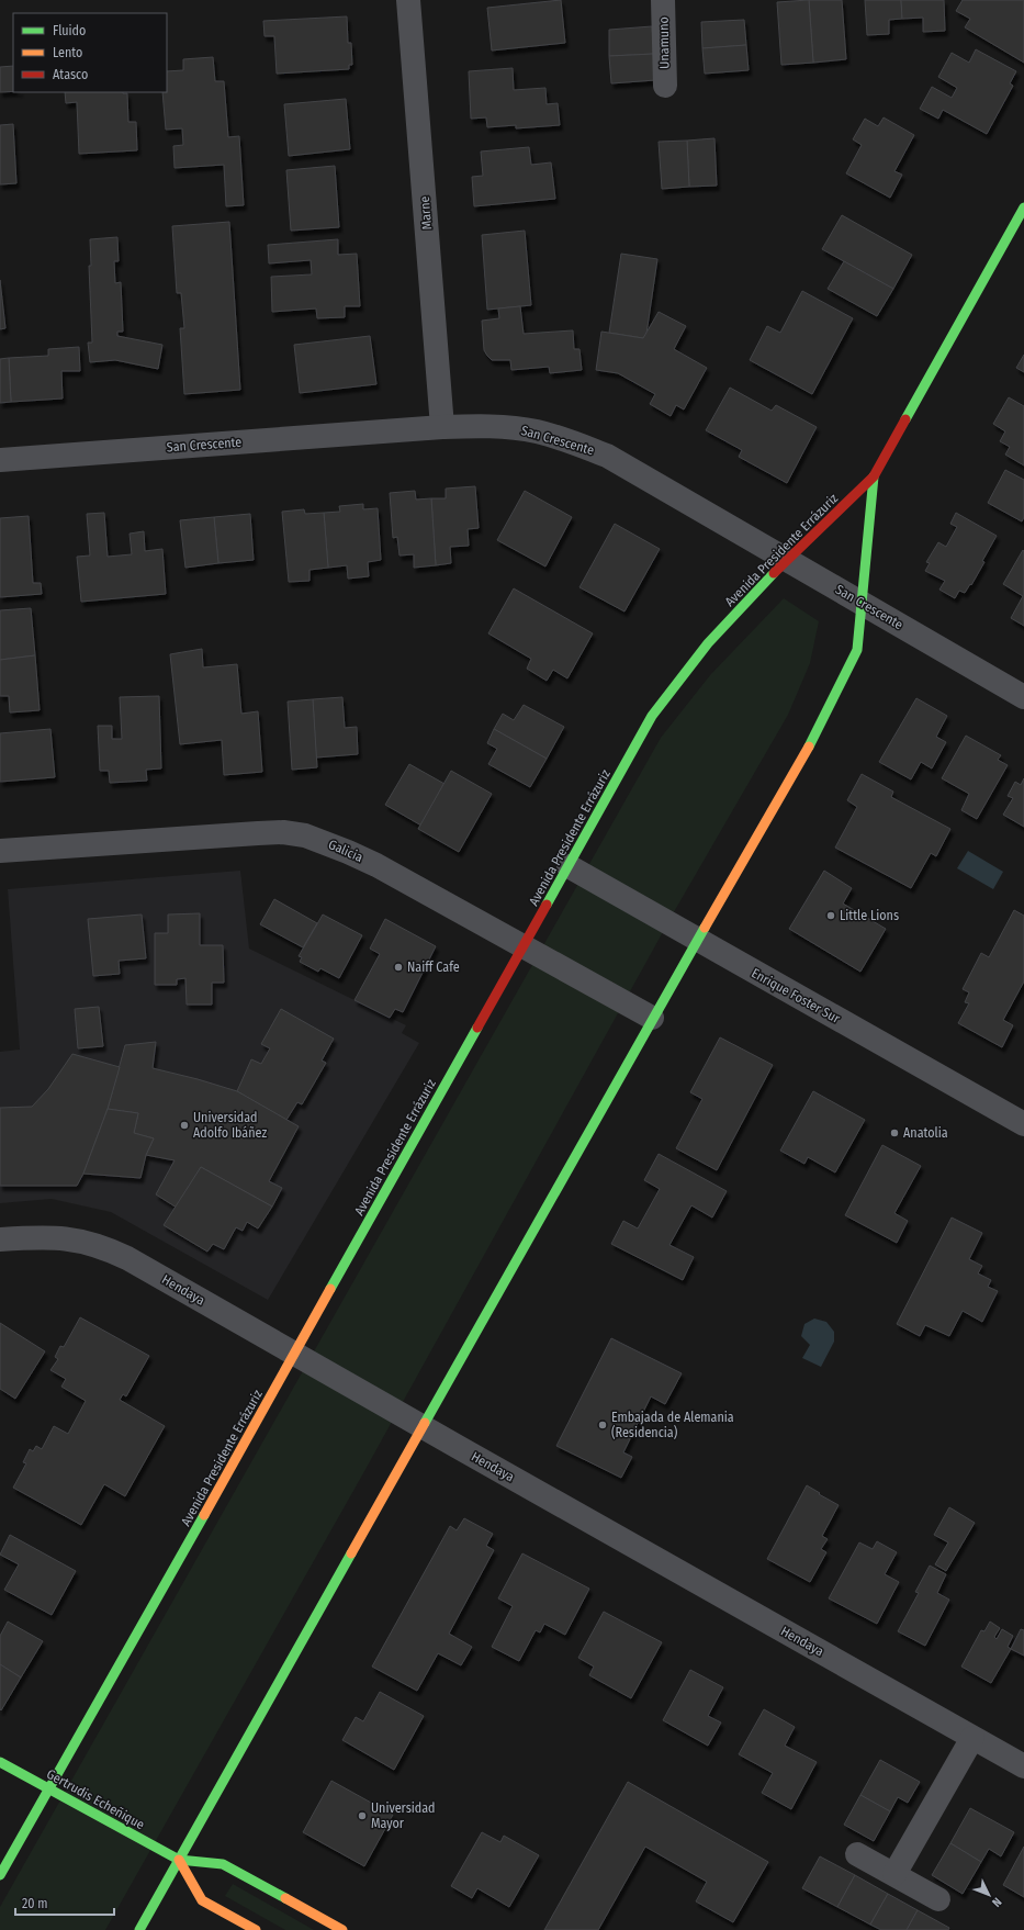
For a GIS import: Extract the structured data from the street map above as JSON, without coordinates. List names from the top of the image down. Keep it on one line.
{"streets":{"main road":["Avenida Presidente Errázuriz","Gertrudis Echeñique"],"street":["Unamuno","Marne","San Crescente","Galicia","Enrique Foster Sur","Hendaya"]},"crossings":[["Marne","San Crescente"],["San Crescente","Avenida Presidente Errázuriz"],["Avenida Presidente Errázuriz","Galicia"],["Avenida Presidente Errázuriz","Enrique Foster Sur"],["Avenida Presidente Errázuriz","Hendaya"],["Avenida Presidente Errázuriz","Gertrudis Echeñique"]],"places":["Little Lions","Naiff Cafe","Universidad Adolfo Ibáñez","Anatolia","Embajada de Alemania (Residencia)","Universidad Mayor"],"legend":["Fluido","Lento","Atasco"],"scale_bar":"20 m","north":"bottom right"}
